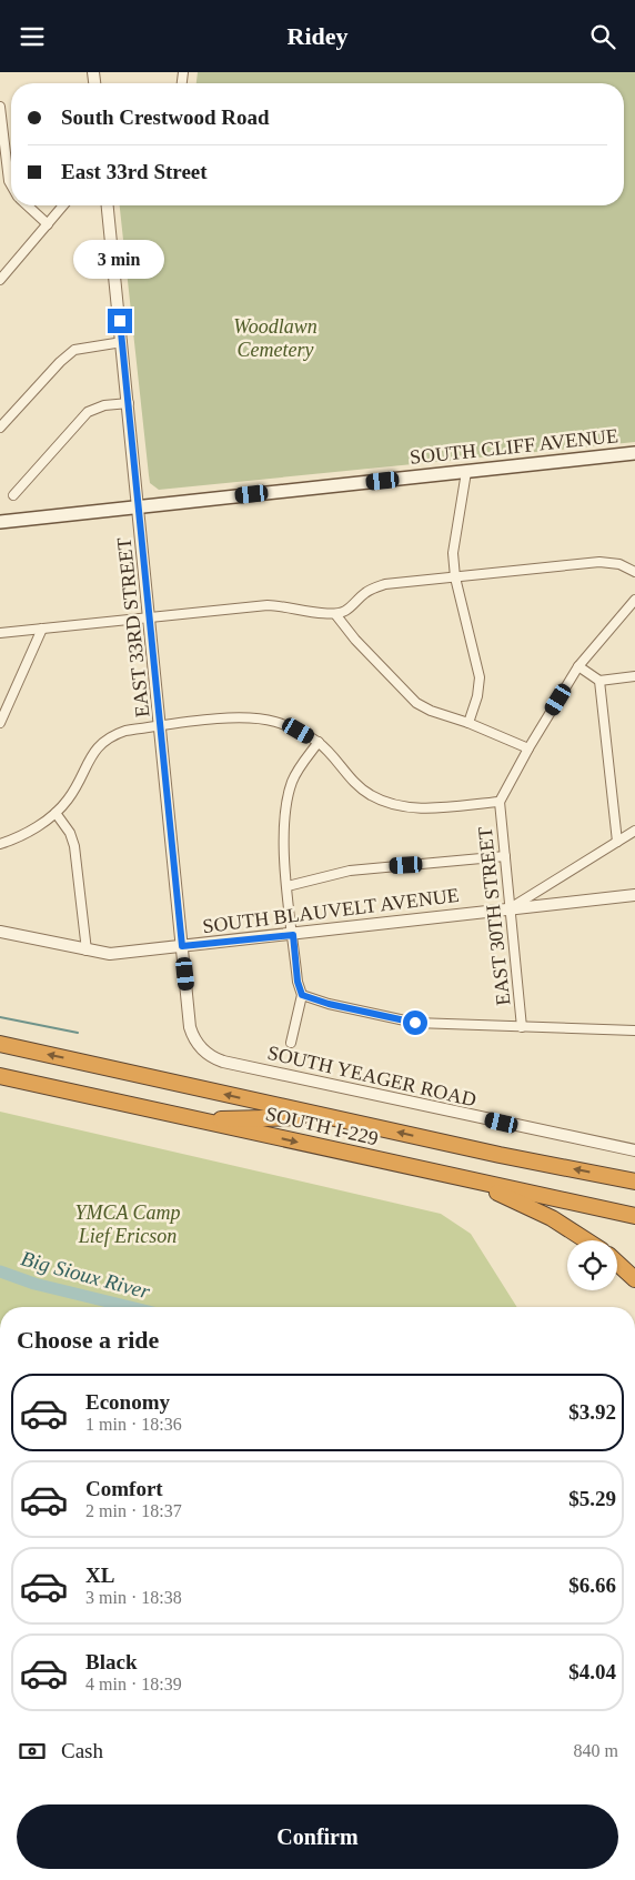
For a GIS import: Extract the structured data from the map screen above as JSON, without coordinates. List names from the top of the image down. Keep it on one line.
{"streets":{"highway":["SOUTH I-229"],"main road":["SOUTH CLIFF AVENUE"],"street":["EAST 33RD STREET","SOUTH BLAUVELT AVENUE","EAST 30TH STREET","SOUTH YEAGER ROAD"]},"crossings":[["SOUTH CLIFF AVENUE","EAST 33RD STREET"],["EAST 33RD STREET","SOUTH BLAUVELT AVENUE"],["EAST 33RD STREET","SOUTH YEAGER ROAD"],["SOUTH BLAUVELT AVENUE","EAST 30TH STREET"]],"water":["Big Sioux River"],"parks":["Woodlawn Cemetery","YMCA Camp Lief Ericson"],"page":{"header":"Ridey","banner":["South Crestwood Road","East 33rd Street"],"bubble":"3 min","heading":"Choose a ride","list":[{"name":"Economy","note":"1 min · 18:36","value":"$3.92"},{"name":"Comfort","note":"2 min · 18:37","value":"$5.29"},{"name":"XL","note":"3 min · 18:38","value":"$6.66"},{"name":"Black","note":"4 min · 18:39","value":"$4.04"}],"pay":["Cash","840 m"],"buttons":"Confirm"}}
